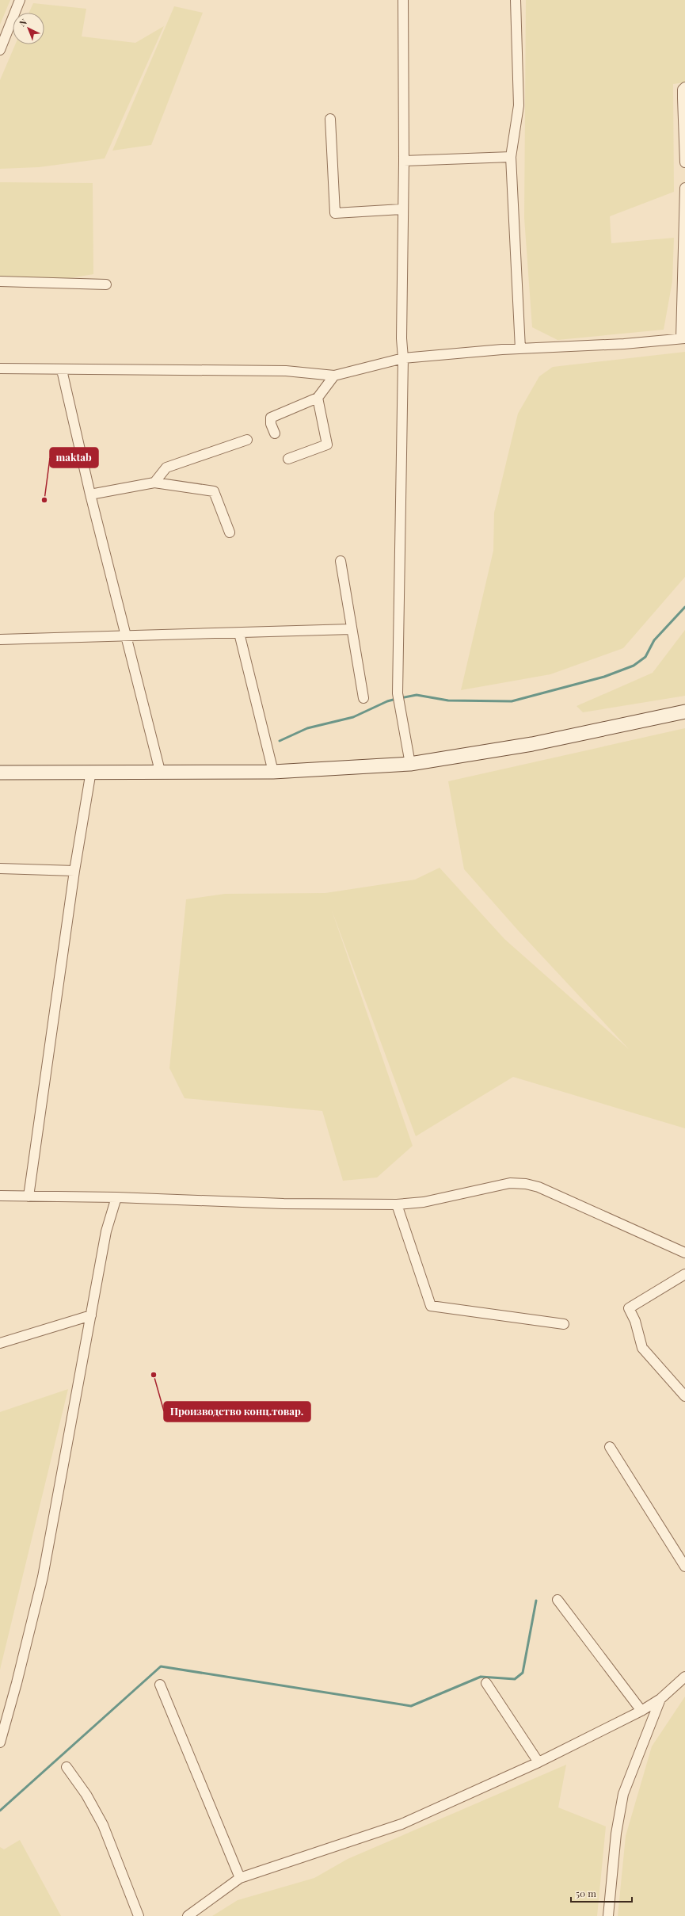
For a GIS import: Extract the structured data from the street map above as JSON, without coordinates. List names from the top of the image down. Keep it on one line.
{"places":["maktab","Производство конц.товар."],"scale_bar":"50 m","north":"top left"}
